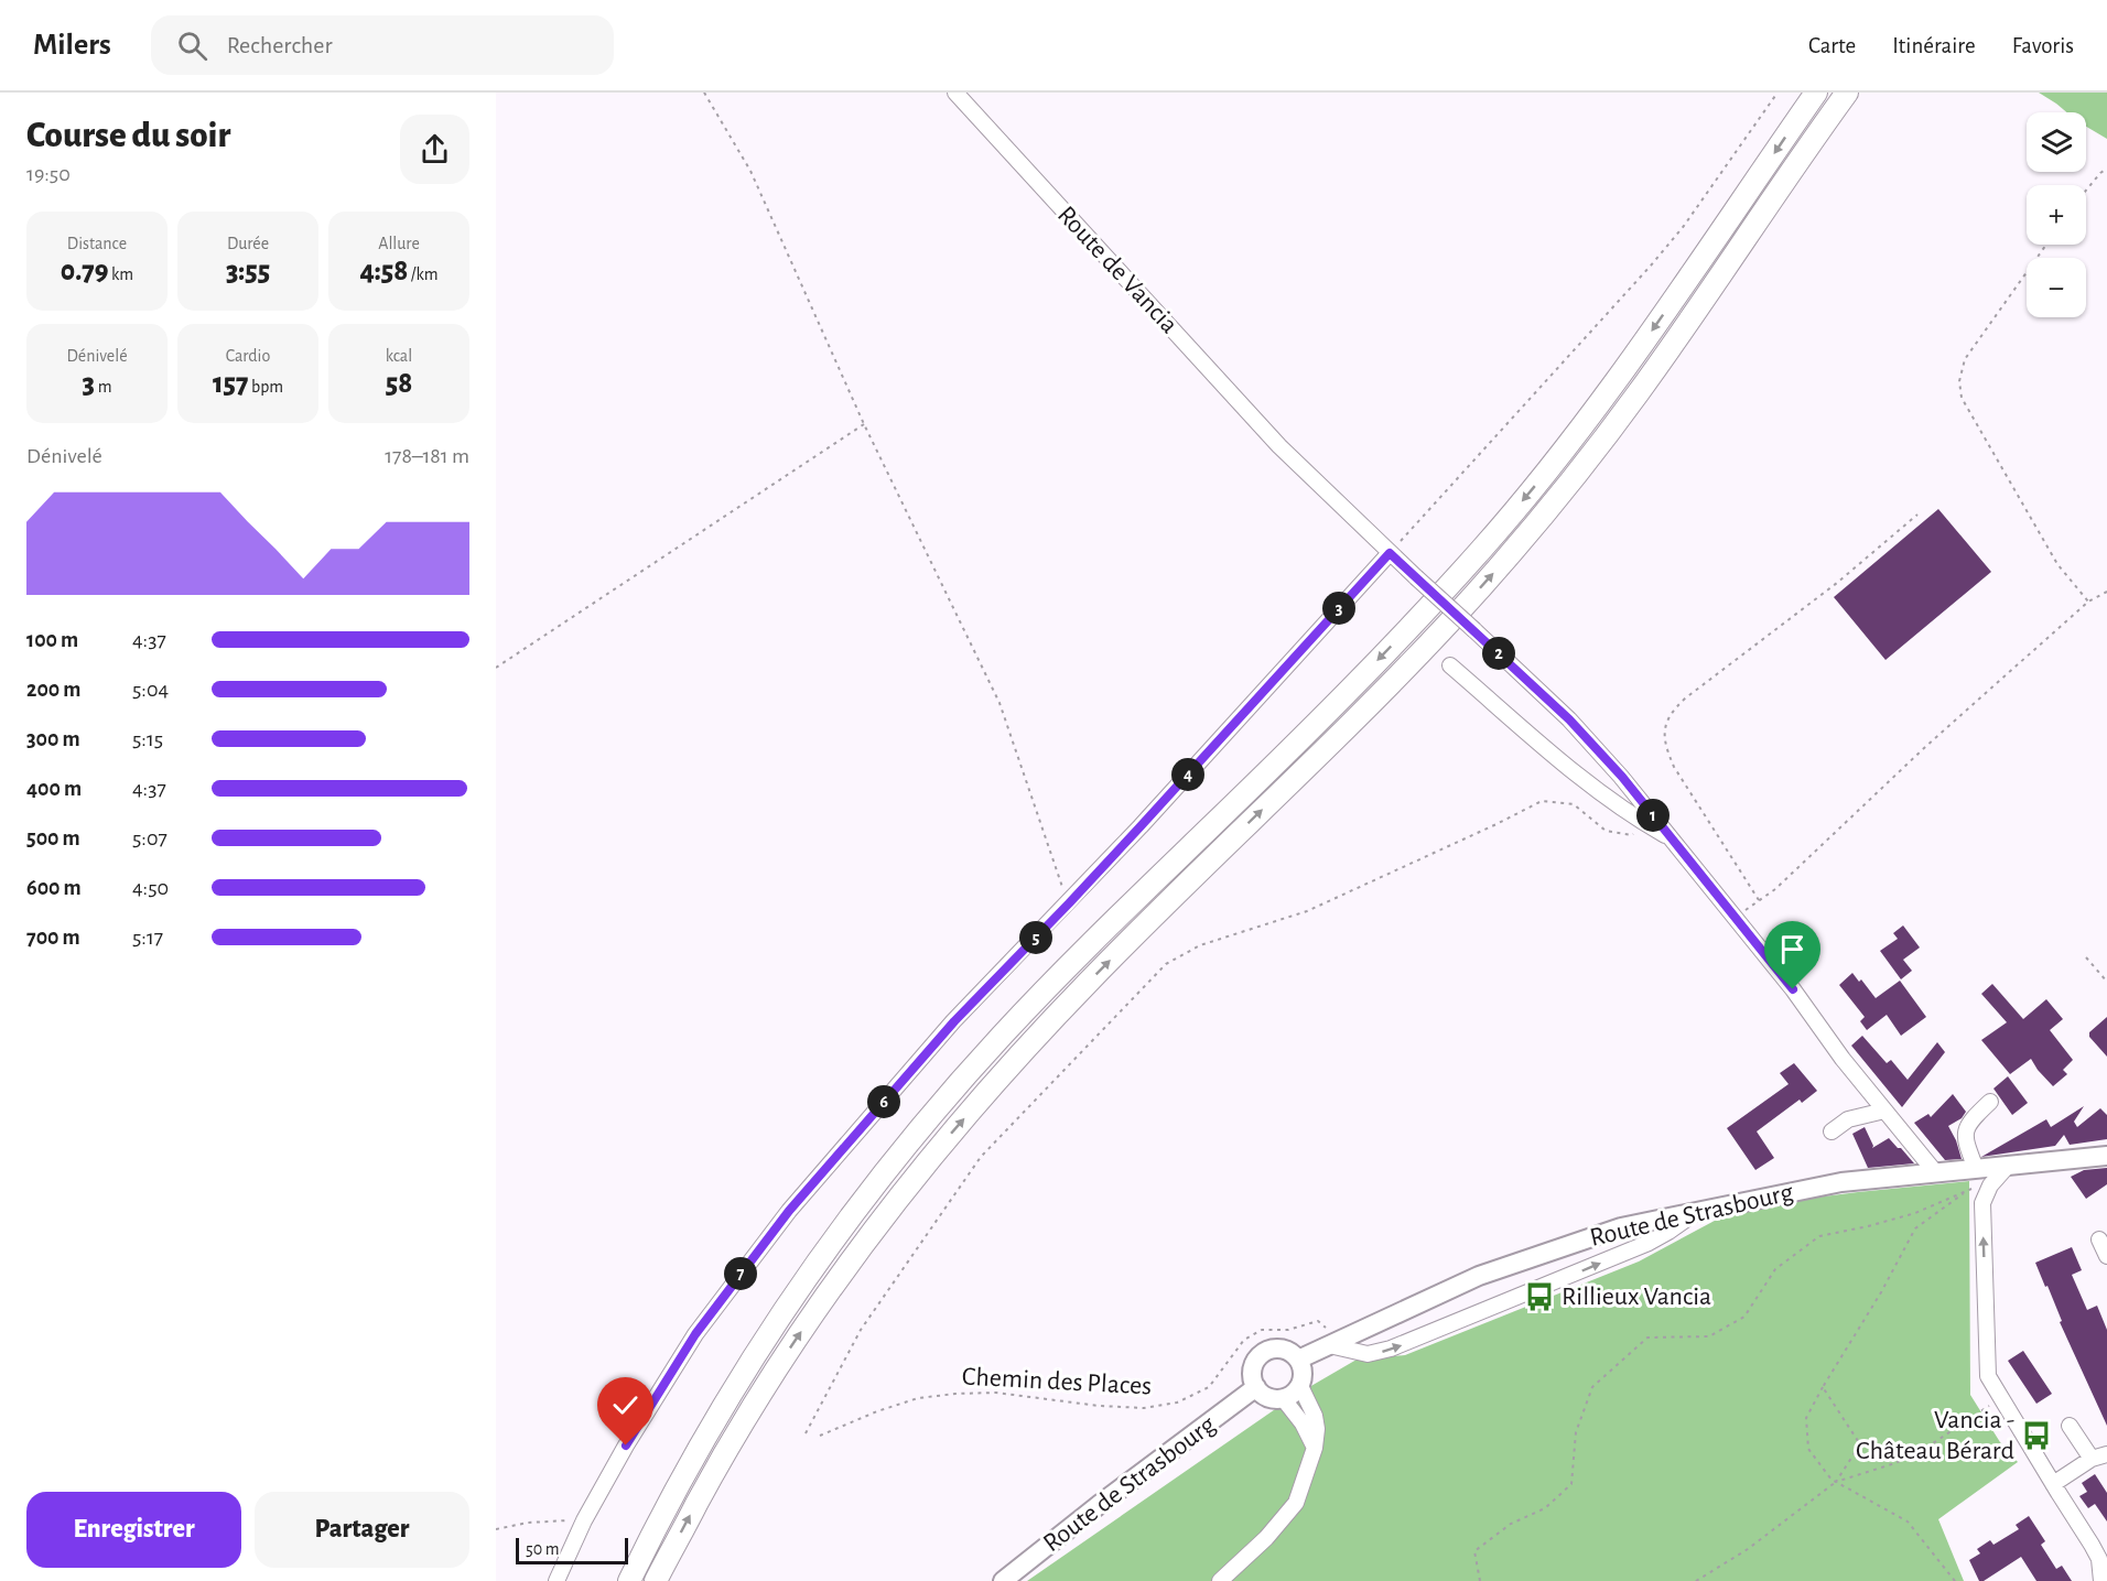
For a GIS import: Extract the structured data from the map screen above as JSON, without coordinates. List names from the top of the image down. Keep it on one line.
{"streets":{"main road":["Route de Strasbourg"],"street":["Route de Vancia"],"path":["Chemin des Places"]},"crossings":[["Route de Vancia","Route de Strasbourg"],["Route de Strasbourg","Chemin des Places"]],"places":{"bus stop":["Rillieux Vancia","Vancia - Château Bérard"]},"scale_bar":"50 m","page":{"header":"Milers","search":"Rechercher","nav":["Carte","Itinéraire","Favoris"],"heading":["Course du soir","19:50"],"map_buttons":["+","−"],"stats":[["Distance","0.79 km"],["Durée","3:55"],["Allure","4:58 /km"],["Dénivelé","3 m"],["Cardio","157 bpm"],["kcal","58"]],"chart":["Dénivelé","178–181 m"],"pins":["3","2","4","1","5","6","7"],"list":[{"name":"100 m","note":"4:37"},{"name":"200 m","note":"5:04"},{"name":"300 m","note":"5:15"},{"name":"400 m","note":"4:37"},{"name":"500 m","note":"5:07"},{"name":"600 m","note":"4:50"},{"name":"700 m","note":"5:17"}],"buttons":["Enregistrer","Partager"],"scale":"50 m"}}
